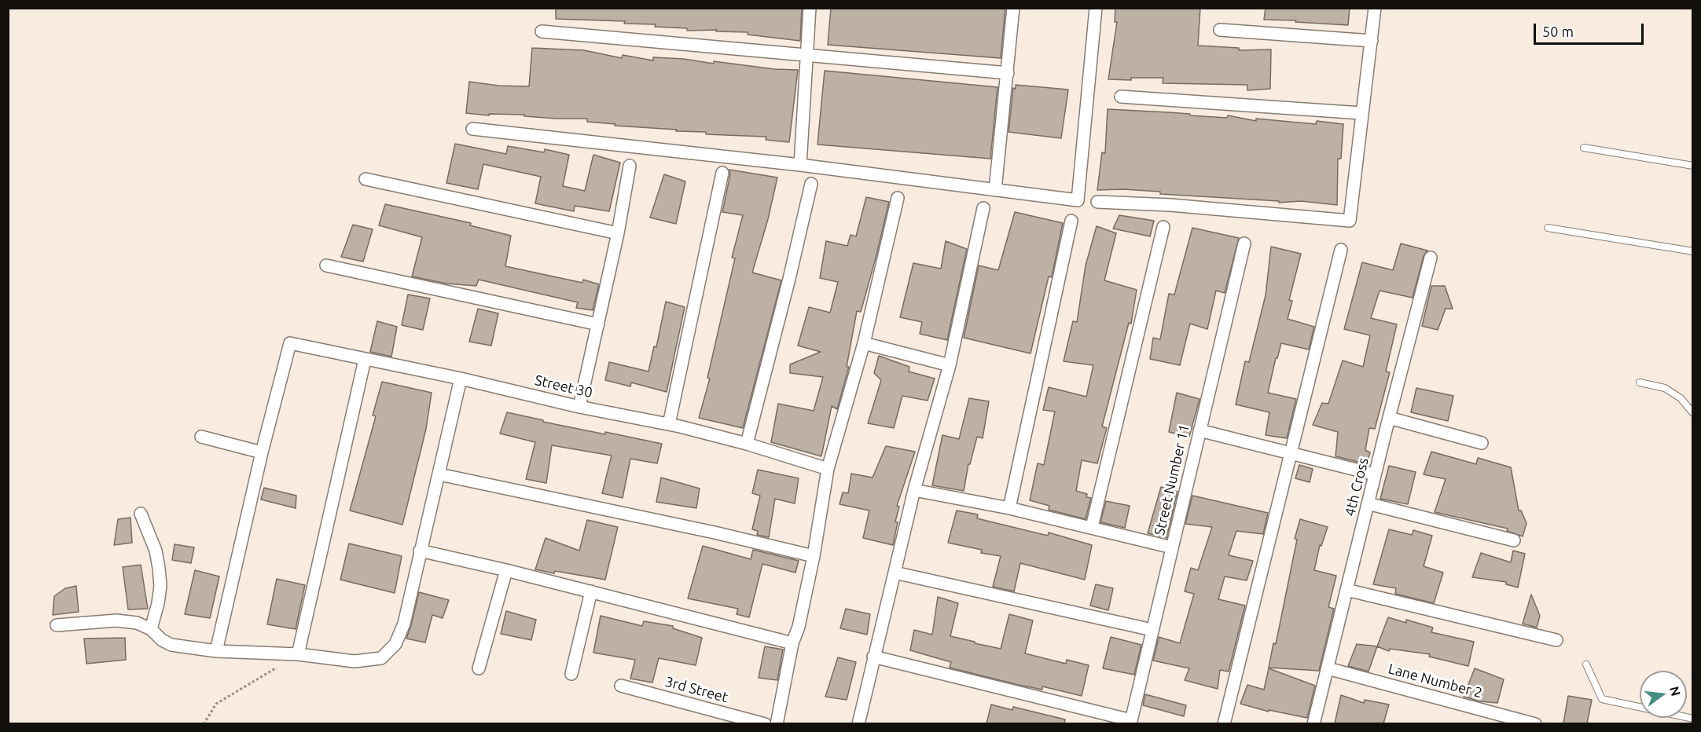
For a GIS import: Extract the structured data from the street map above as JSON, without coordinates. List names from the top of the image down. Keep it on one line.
{"streets":{"street":["Street 30","Street Number 11","4th Cross","Lane Number 2","3rd Street"]},"crossings":[["4th Cross","Lane Number 2"]],"scale_bar":"50 m","north":"right"}
